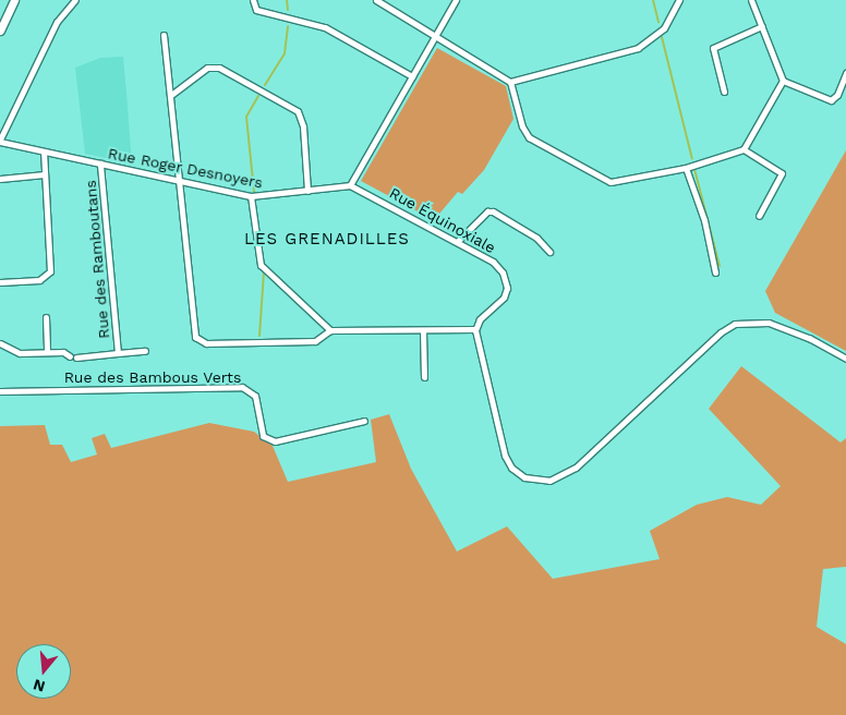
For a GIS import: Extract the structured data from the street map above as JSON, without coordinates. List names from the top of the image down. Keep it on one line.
{"streets":{"street":["Rue Roger Desnoyers","Rue Équinoxiale","Rue des Ramboutans","Rue des Bambous Verts"]},"crossings":[["Rue Roger Desnoyers","Rue Équinoxiale"],["Rue Roger Desnoyers","Rue des Ramboutans"]],"districts":["LES GRENADILLES"],"north":"bottom"}
